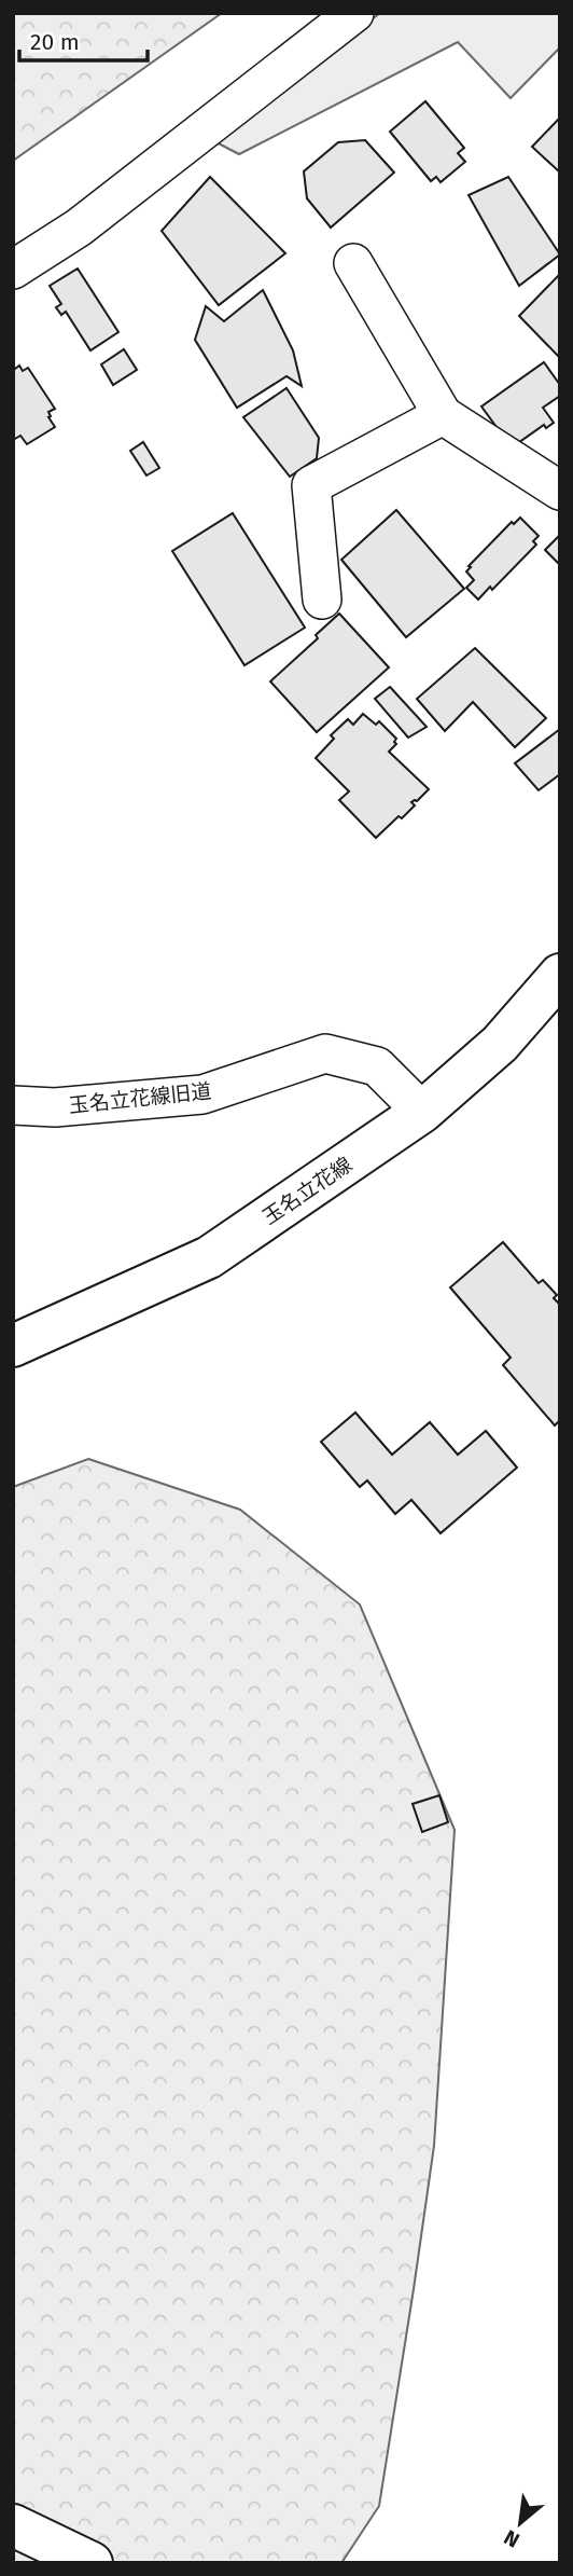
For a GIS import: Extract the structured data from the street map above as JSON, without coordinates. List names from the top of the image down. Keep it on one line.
{"streets":{"main road":["玉名立花線"],"street":["玉名立花線旧道"]},"crossings":[["玉名立花線旧道","玉名立花線"]],"scale_bar":"20 m","north":"bottom left"}
